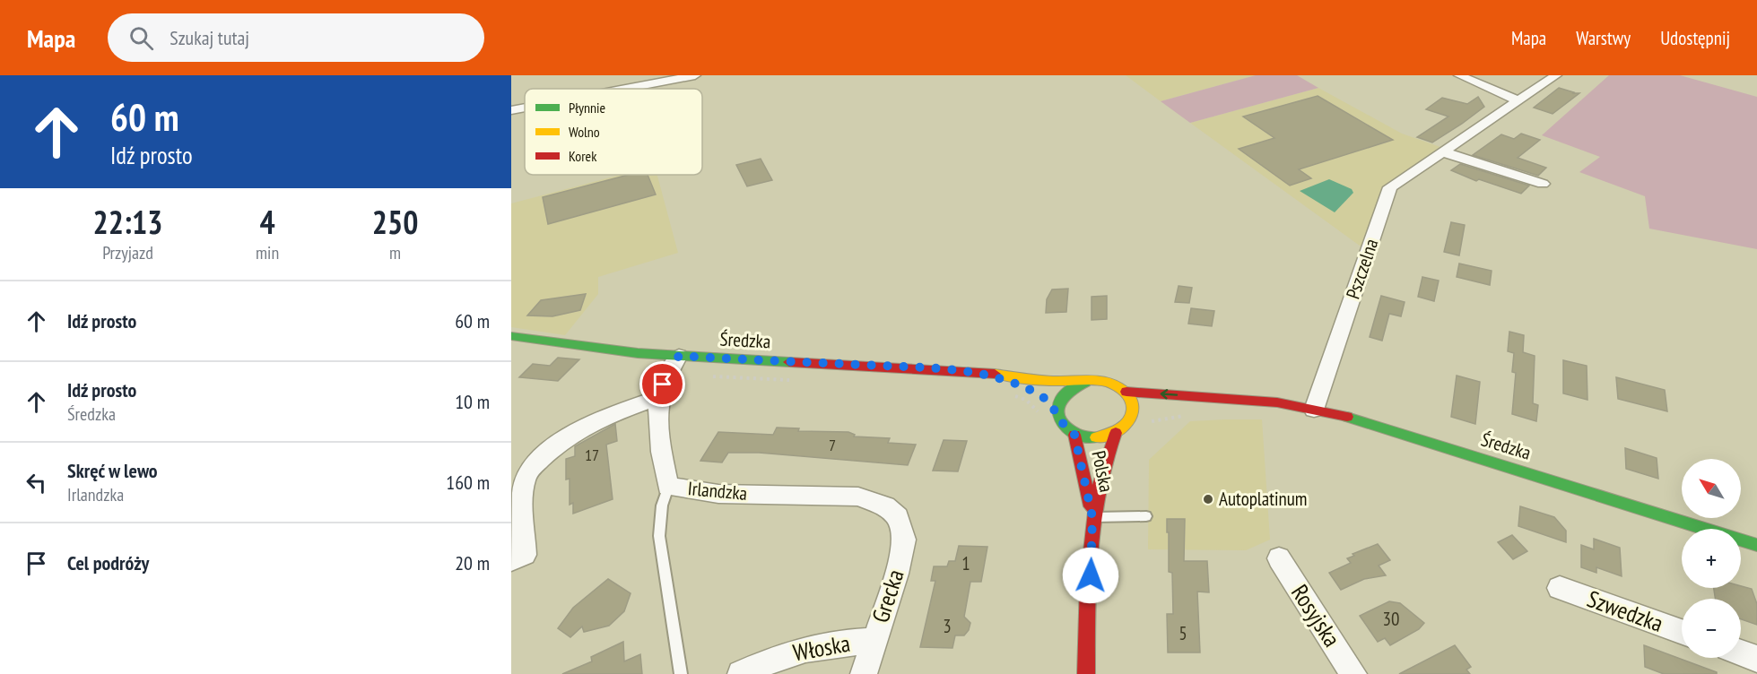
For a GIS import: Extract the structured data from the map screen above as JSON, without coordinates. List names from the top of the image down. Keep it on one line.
{"streets":{"street":["Pszczelna","Średzka","Polska","Irlandzka","Grecka","Szwedzka","Rosyjska","Włoska"]},"crossings":[["Pszczelna","Średzka"],["Średzka","Polska"],["Średzka","Irlandzka"],["Irlandzka","Grecka"],["Grecka","Włoska"]],"places":["Autoplatinum"],"house_numbers":["7","17","1","30","3","5"],"legend":["Płynnie","Wolno","Korek"],"north":"top left","page":{"header":"Mapa","search":"Szukaj tutaj","nav":["Mapa","Warstwy","Udostępnij"],"turn":["60 m","Idź prosto"],"eta":["22:13","Przyjazd","4","min","250","m"],"list":[{"name":"Idź prosto","value":"60 m"},{"name":"Idź prosto","note":"Średzka","value":"10 m"},{"name":"Skręć w lewo","note":"Irlandzka","value":"160 m"},{"name":"Cel podróży","value":"20 m"}],"map_buttons":["+","−"]}}
